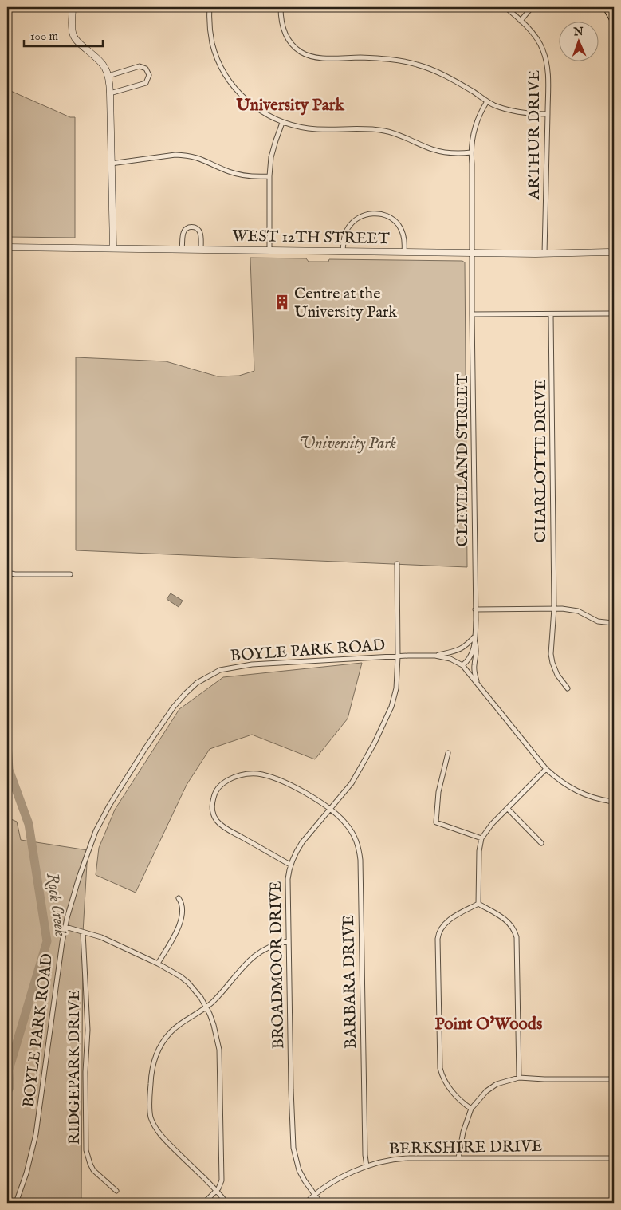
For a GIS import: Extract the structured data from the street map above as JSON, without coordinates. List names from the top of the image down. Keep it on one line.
{"streets":{"main road":["WEST 12TH STREET"],"street":["ARTHUR DRIVE","CLEVELAND STREET","CHARLOTTE DRIVE","BOYLE PARK ROAD","BROADMOOR DRIVE","BARBARA DRIVE","RIDGEPARK DRIVE","BERKSHIRE DRIVE"]},"crossings":[["ARTHUR DRIVE","WEST 12TH STREET"],["WEST 12TH STREET","CLEVELAND STREET"],["CLEVELAND STREET","BOYLE PARK ROAD"],["BOYLE PARK ROAD","BROADMOOR DRIVE"],["BROADMOOR DRIVE","BARBARA DRIVE"],["BROADMOOR DRIVE","BERKSHIRE DRIVE"],["BARBARA DRIVE","BERKSHIRE DRIVE"]],"districts":["University Park","Point O'Woods"],"water":["Rock Creek"],"parks":["University Park"],"places":{"building":["Centre at the University Park"]},"scale_bar":"100 m","north":"top"}
